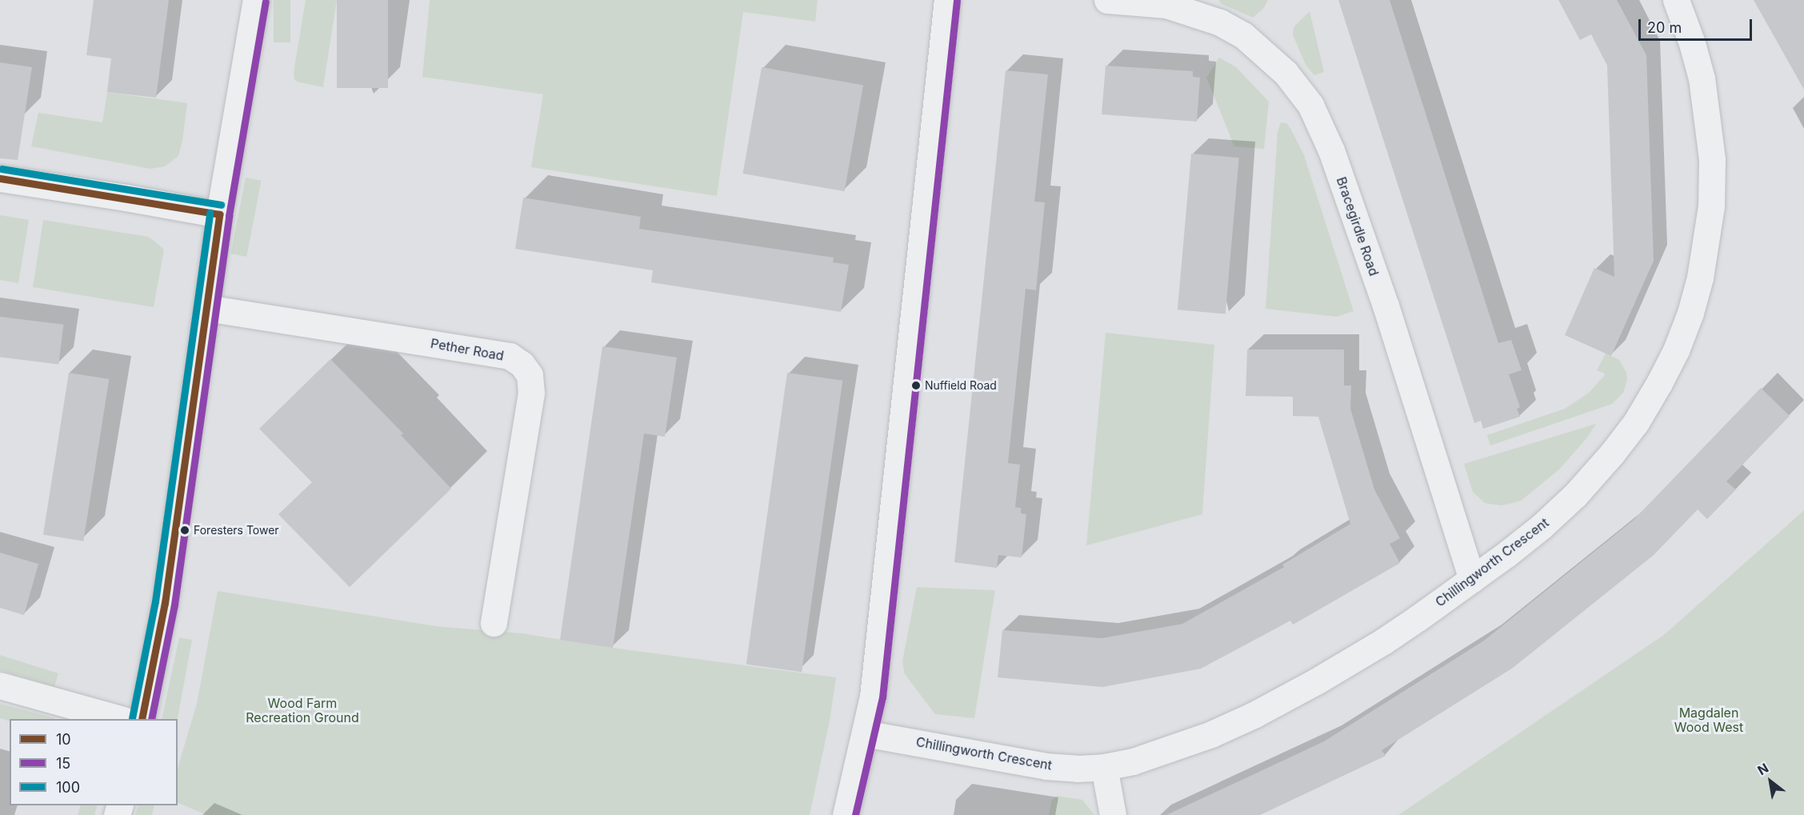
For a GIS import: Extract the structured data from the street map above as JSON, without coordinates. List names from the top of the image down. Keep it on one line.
{"streets":{"street":["Bracegirdle Road","Pether Road","Chillingworth Crescent"]},"crossings":[["Bracegirdle Road","Chillingworth Crescent"]],"parks":["Wood Farm Recreation Ground","Magdalen Wood West"],"places":["Nuffield Road","Foresters Tower"],"lines":["transit line 15","transit line 100","transit line 10"],"legend":["10","15","100"],"scale_bar":"20 m","north":"top left"}
